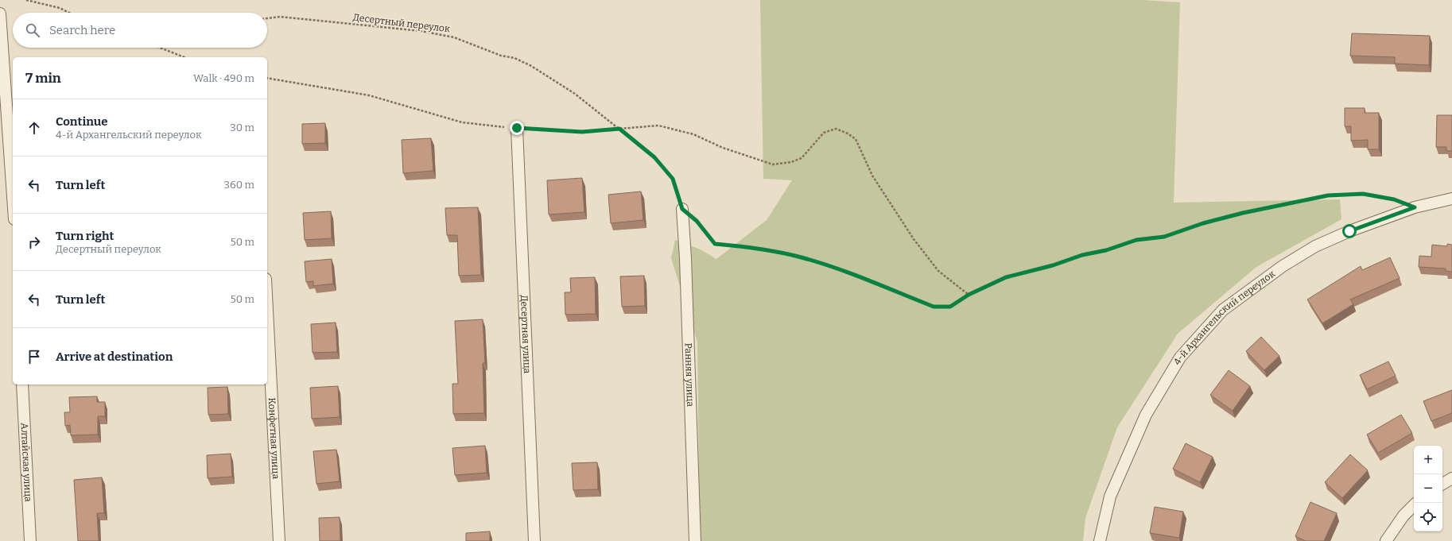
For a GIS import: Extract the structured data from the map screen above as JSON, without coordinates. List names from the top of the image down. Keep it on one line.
{"streets":{"street":["4-й Архангельский переулок","Десертная улица","Ранняя улица","Конфетная улица","Алтайская улица"],"path":["Десертный переулок"]},"crossings":[["Десертный переулок","Ранняя улица"]],"page":{"search":"Search here","heading":["7 min","Walk · 490 m"],"list":[["Continue","4-й Архангельский переулок","30 m"],["Turn left","360 m"],["Turn right","Десертный переулок","50 m"],["Turn left","50 m"],"Arrive at destination"],"map_buttons":["+","−"]}}
